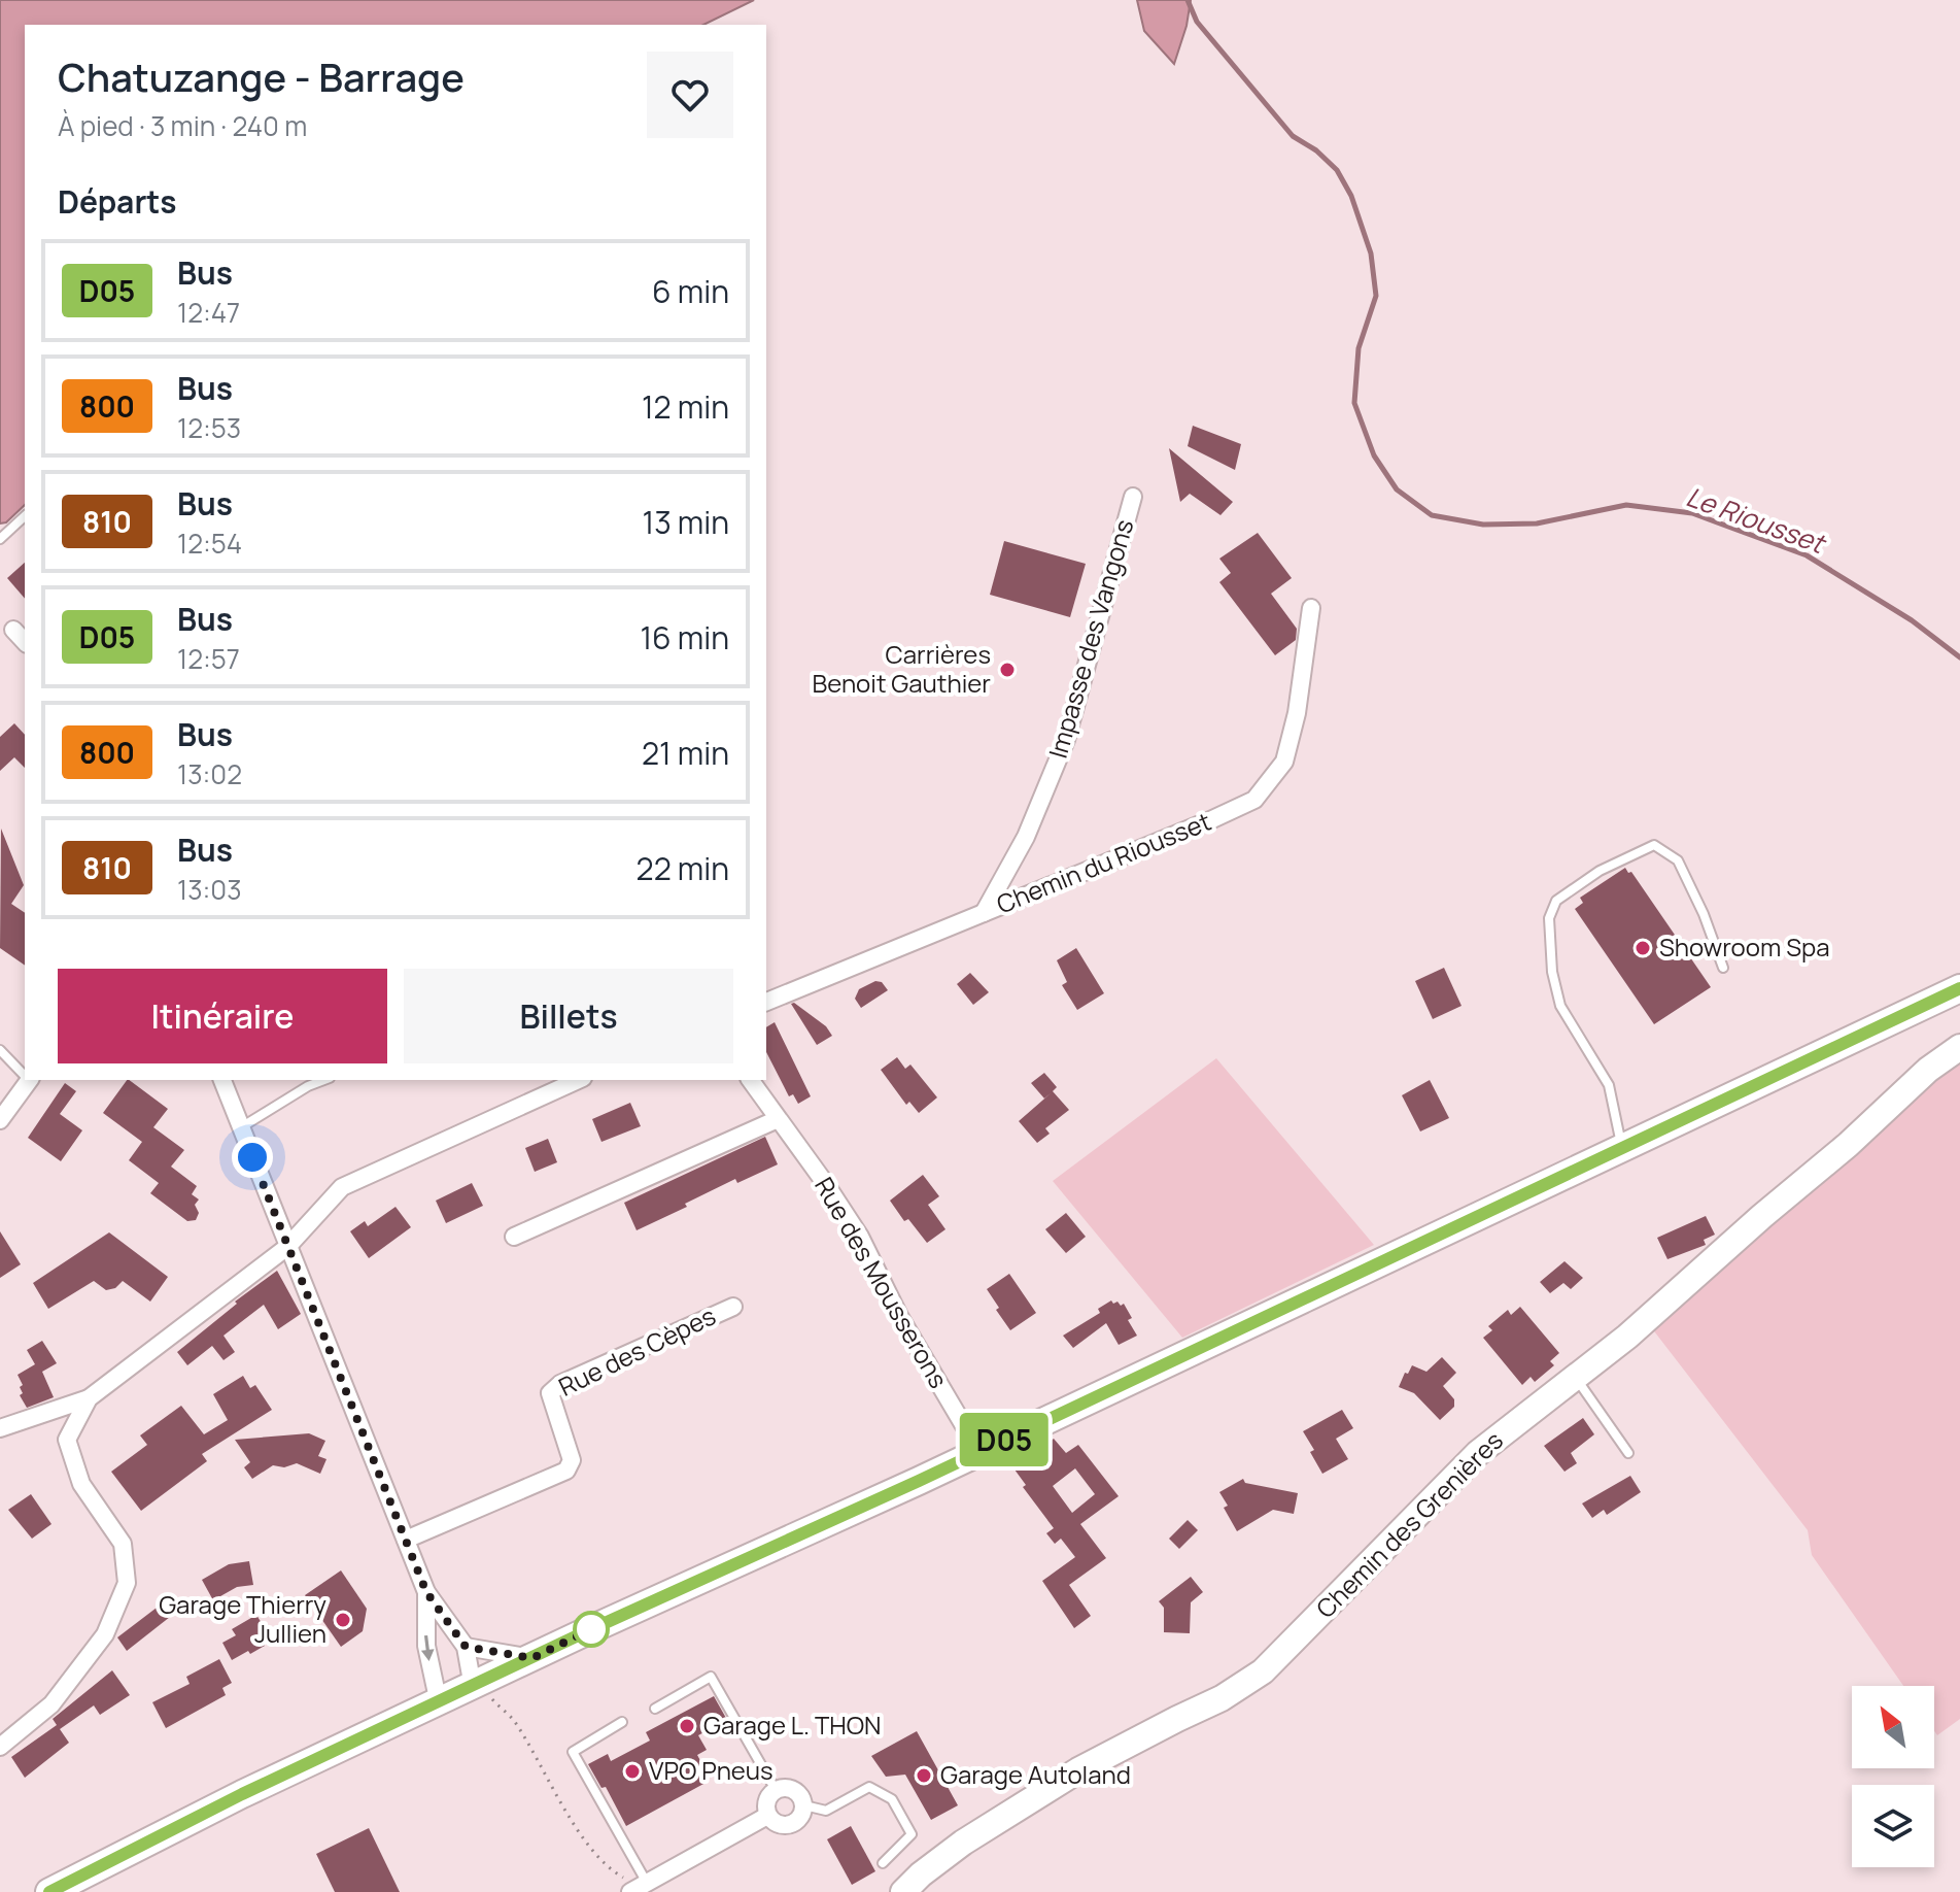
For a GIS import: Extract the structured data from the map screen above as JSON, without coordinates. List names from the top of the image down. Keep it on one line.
{"streets":{"street":["Impasse des Vangons","Chemin du Riousset","Rue des Mousserons","Rue des Cèpes","Chemin des Grenières"]},"crossings":[["Impasse des Vangons","Chemin du Riousset"]],"water":["Le Riousset"],"places":["Carrières Benoit Gauthier","Showroom Spa","Garage Thierry Jullien","Garage L. THON","VPO Pneus","Garage Autoland"],"lines":["bus line D05"],"north":"top left","page":{"on_map":"D05","heading":[["Chatuzange - Barrage","À pied · 3 min · 240 m"],"Départs"],"list":[{"mark":"D05","name":"Bus","note":"12:47","value":"6 min"},{"mark":"800","name":"Bus","note":"12:53","value":"12 min"},{"mark":"810","name":"Bus","note":"12:54","value":"13 min"},{"mark":"D05","name":"Bus","note":"12:57","value":"16 min"},{"mark":"800","name":"Bus","note":"13:02","value":"21 min"},{"mark":"810","name":"Bus","note":"13:03","value":"22 min"}],"buttons":["Itinéraire","Billets"]}}
